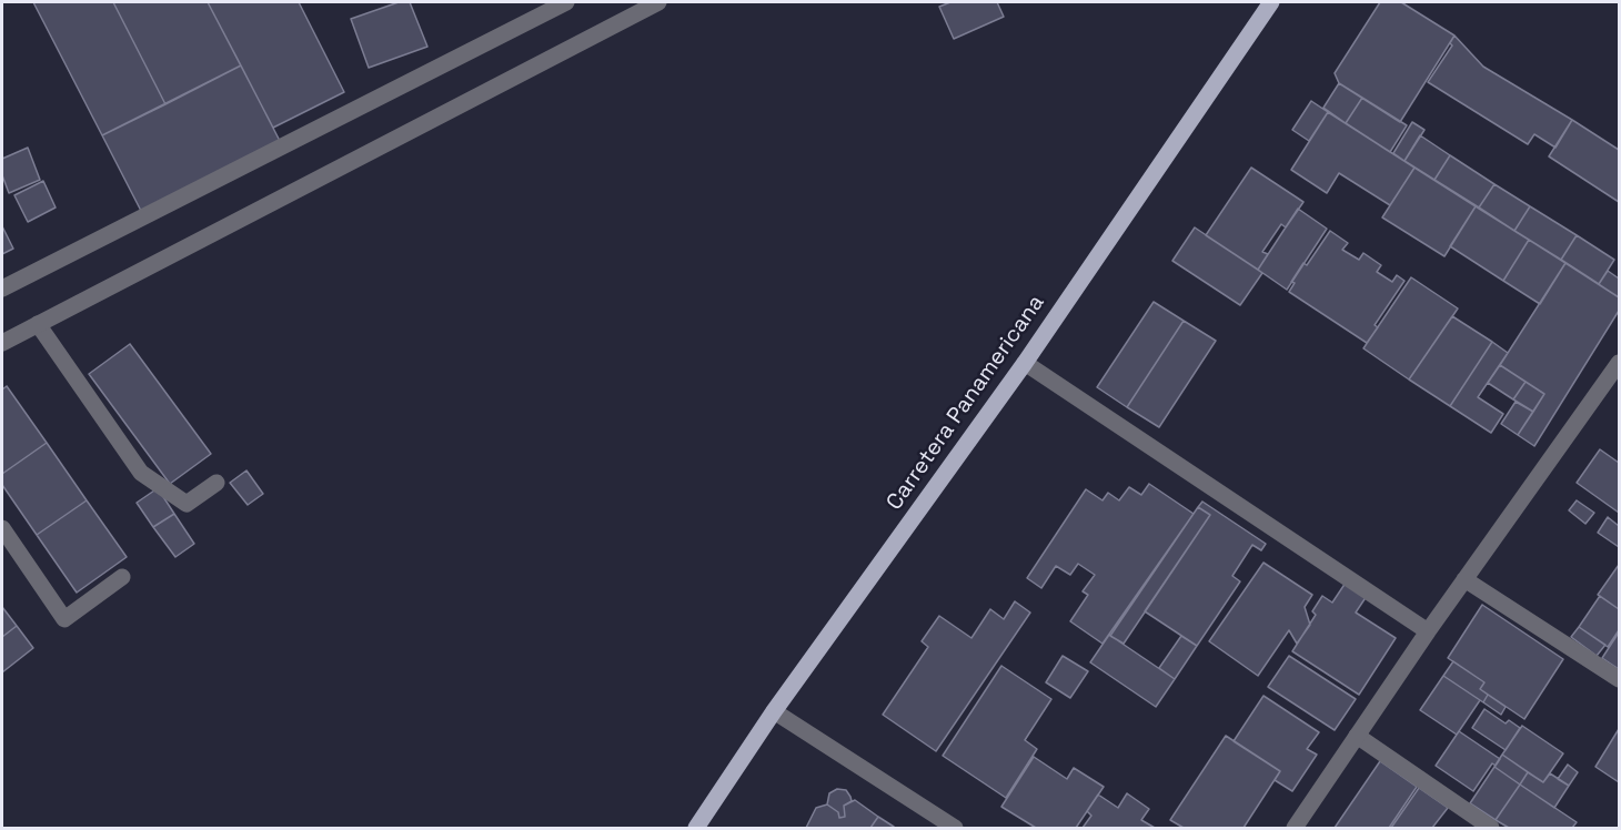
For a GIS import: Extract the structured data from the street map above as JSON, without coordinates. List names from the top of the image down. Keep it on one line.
{"streets":{"main road":["Carretera Panamericana"]}}
